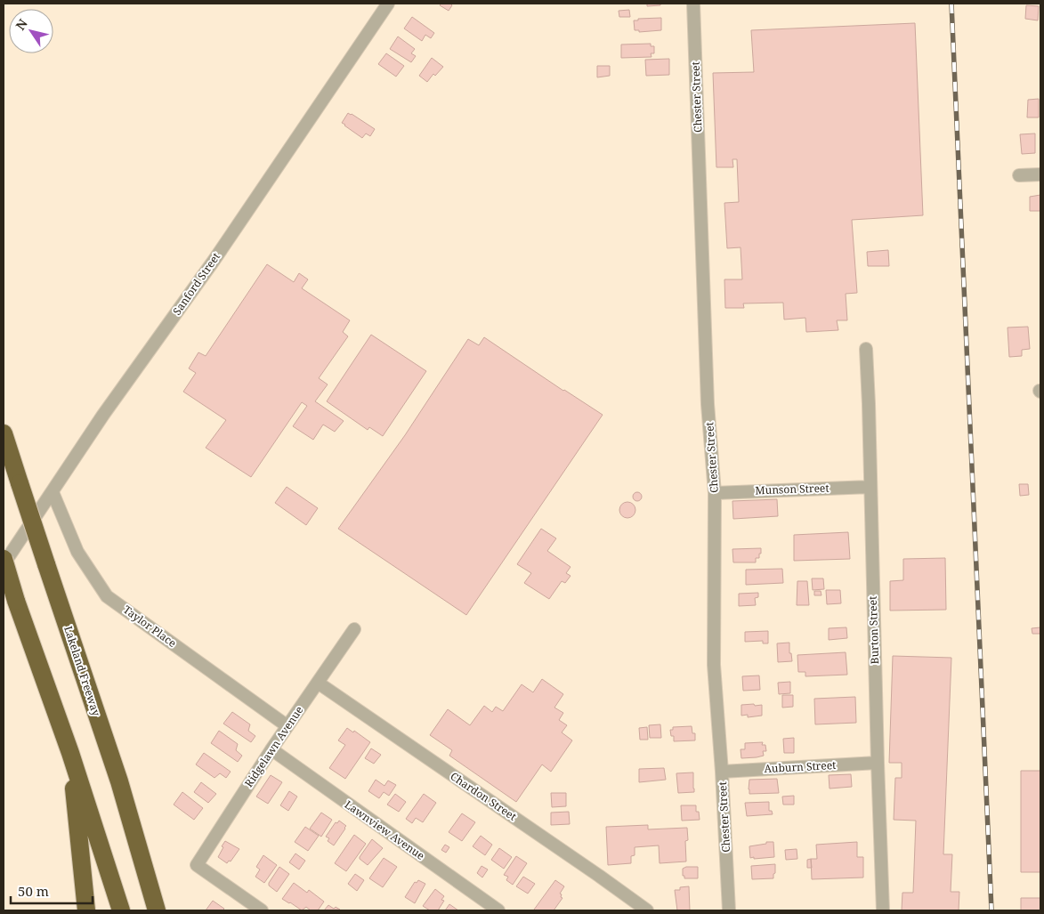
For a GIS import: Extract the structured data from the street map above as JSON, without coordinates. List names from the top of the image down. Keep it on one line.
{"streets":{"highway":["Lakeland Freeway"],"street":["Chester Street","Sanford Street","Munson Street","Taylor Place","Burton Street","Ridgelawn Avenue","Auburn Street","Chardon Street","Lawnview Avenue"]},"crossings":[["Chester Street","Munson Street"],["Chester Street","Auburn Street"],["Sanford Street","Taylor Place"],["Munson Street","Burton Street"],["Taylor Place","Ridgelawn Avenue"],["Burton Street","Auburn Street"],["Ridgelawn Avenue","Chardon Street"],["Ridgelawn Avenue","Lawnview Avenue"]],"scale_bar":"50 m","north":"top left"}
